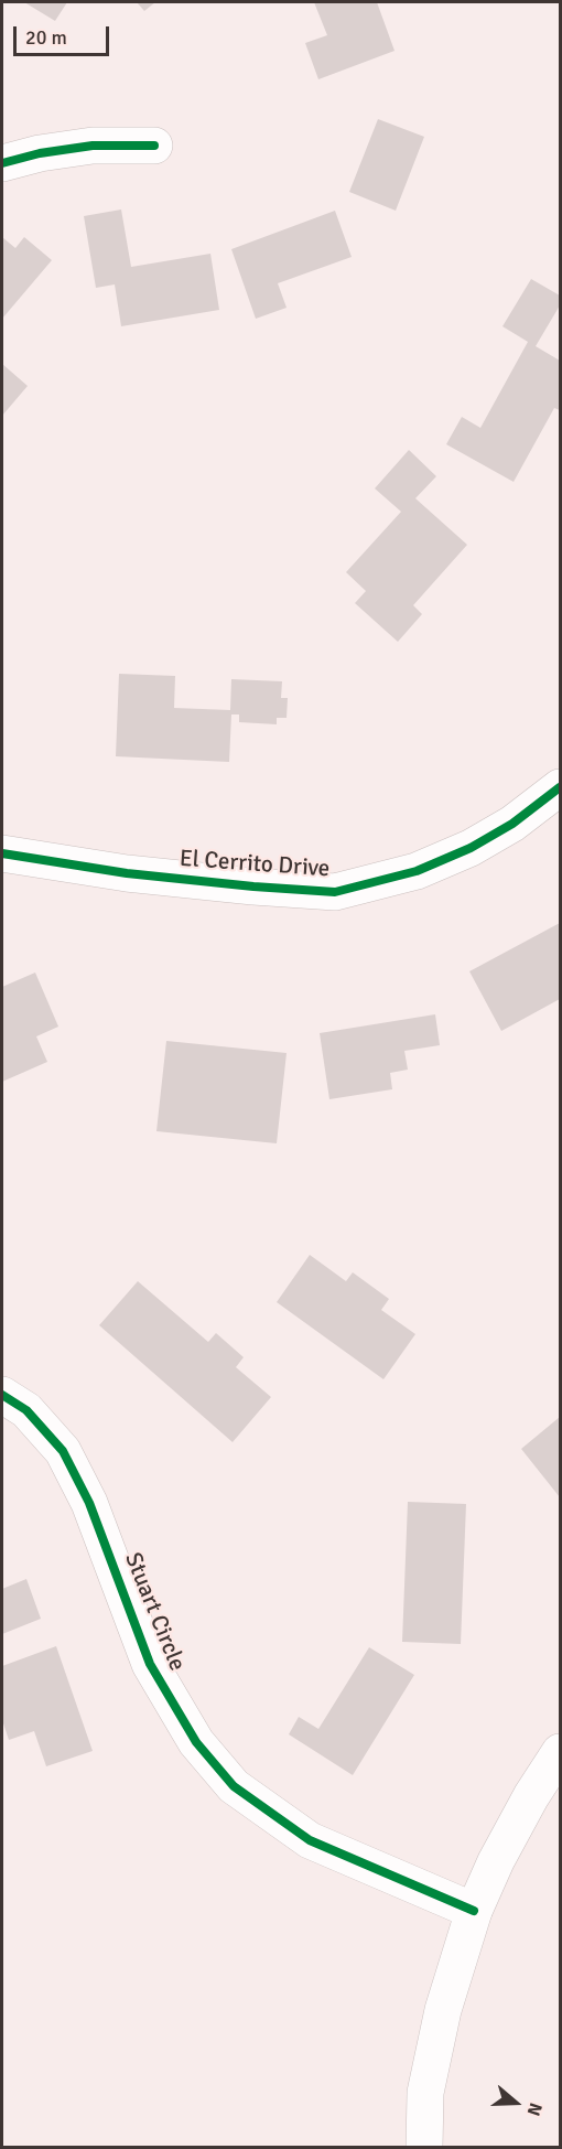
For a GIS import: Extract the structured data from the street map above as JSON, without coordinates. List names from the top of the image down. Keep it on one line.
{"streets":{"street":["El Cerrito Drive","Stuart Circle"]},"scale_bar":"20 m","north":"right"}
